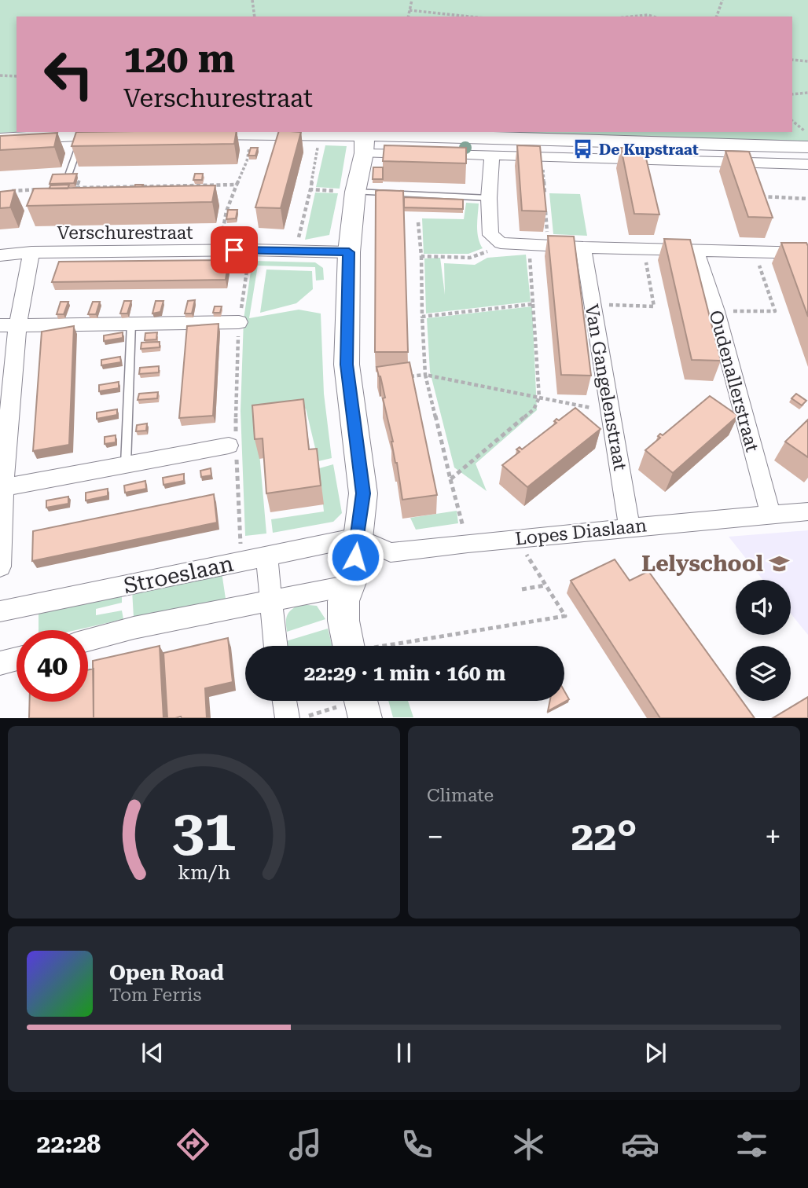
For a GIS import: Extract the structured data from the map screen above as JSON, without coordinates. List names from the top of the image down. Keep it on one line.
{"streets":{"street":["Verschurestraat","Oudenallerstraat","Van Gangelenstraat","Lopes Diaslaan","Stroeslaan"]},"crossings":[["Oudenallerstraat","Lopes Diaslaan"],["Van Gangelenstraat","Lopes Diaslaan"],["Lopes Diaslaan","Stroeslaan"]],"places":{"bus stop":["De Kupstraat"],"school or university":["Lelyschool"]},"page":{"turn":["120 m","Verschurestraat"],"limit":"40","trip":"22:29 · 1 min · 160 m","tile":"Climate","heat":["−","22°","+"],"song":["Open Road","Tom Ferris"],"tabs":"22:28","gauge":["31","km/h"]}}
